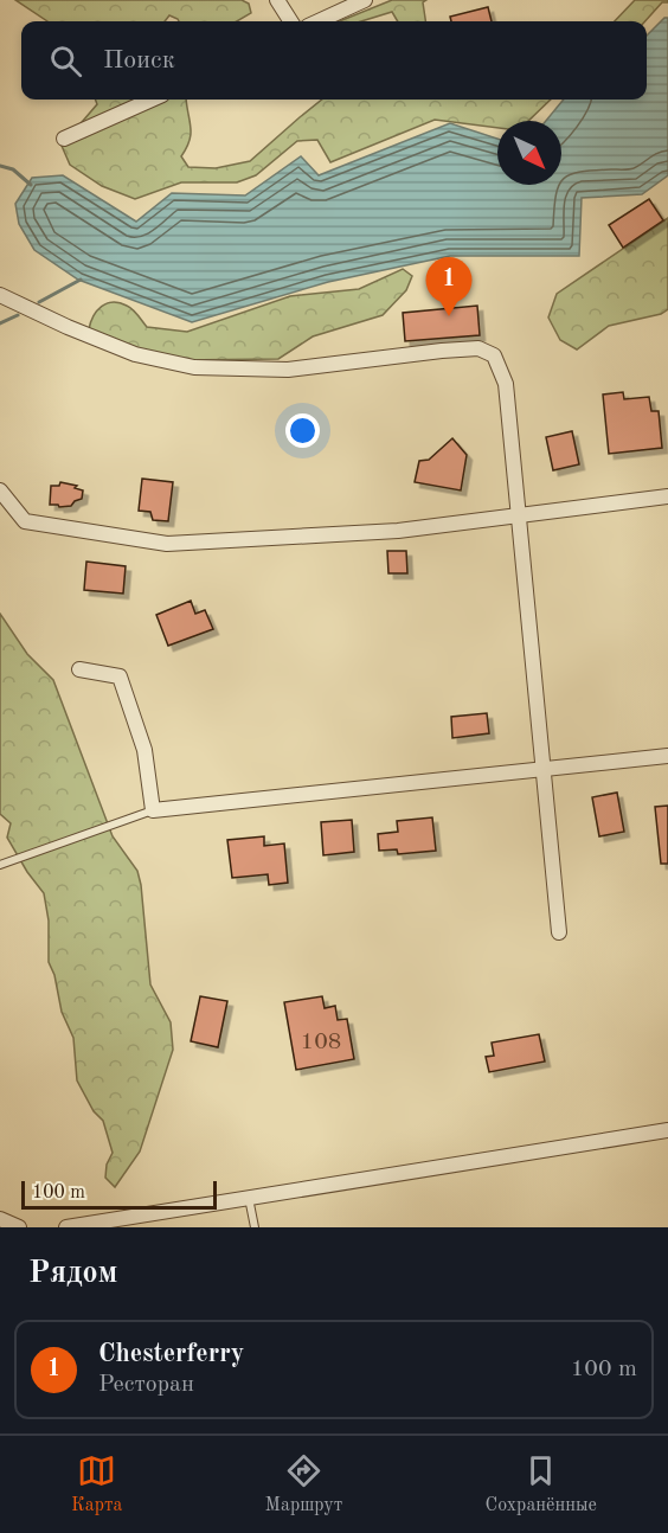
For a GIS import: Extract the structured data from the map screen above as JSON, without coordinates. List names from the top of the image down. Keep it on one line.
{"house_numbers":["108"],"scale_bar":"100 m","north":"bottom right","page":{"search":"Поиск","pins":"1","scale":"100 m","heading":"Рядом","list":[{"mark":"1","name":"Chesterferry","note":"Ресторан","value":"100 m"}],"nav":["Карта","Маршрут","Сохранённые"]}}
